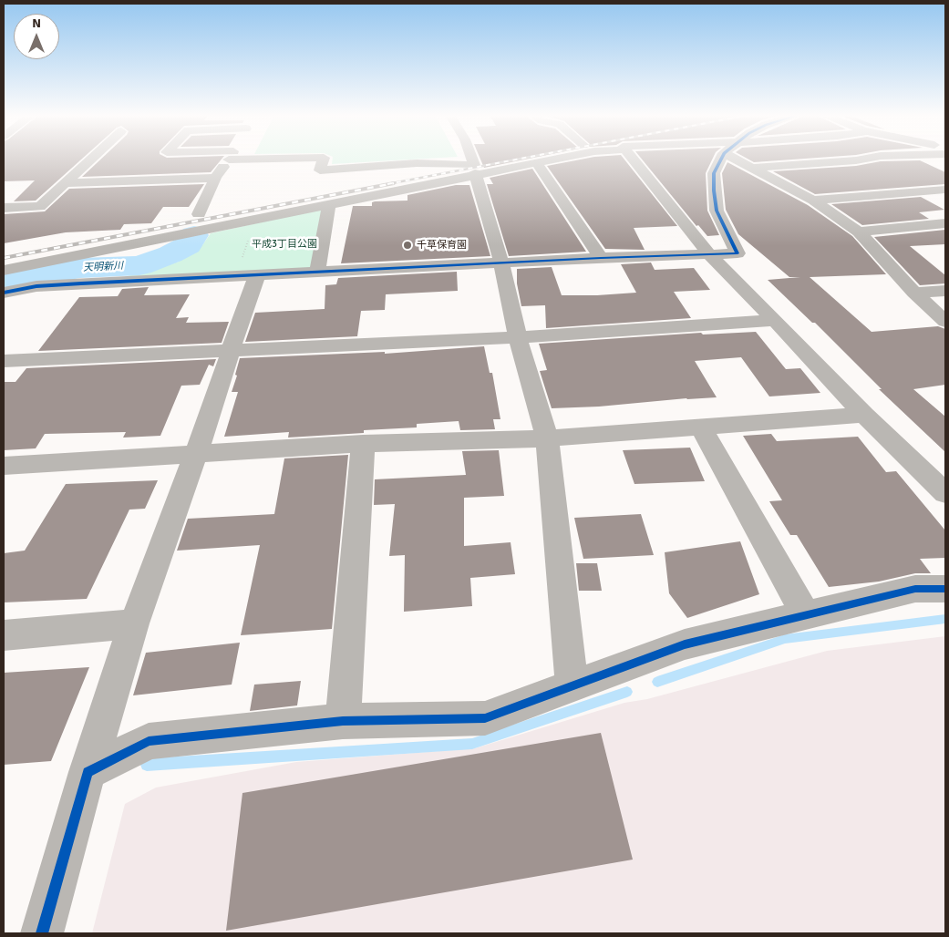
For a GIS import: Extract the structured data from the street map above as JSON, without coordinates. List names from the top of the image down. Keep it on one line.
{"water":["天明新川"],"parks":["平成3丁目公園"],"places":["千草保育園"],"north":"top"}
